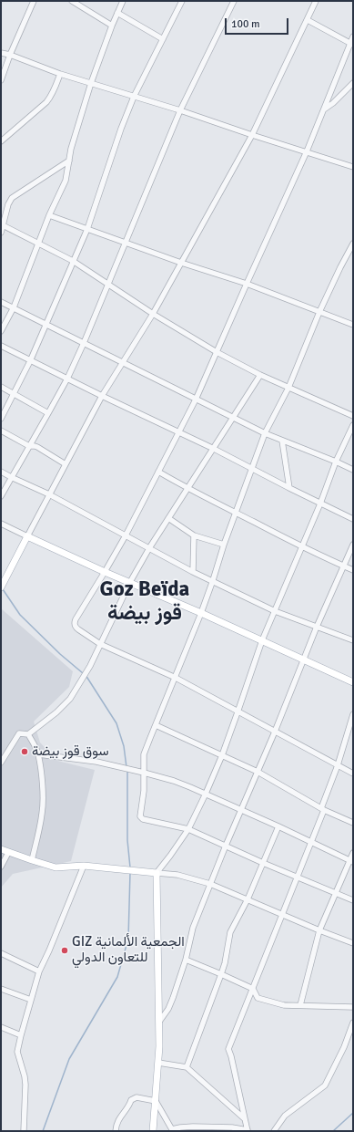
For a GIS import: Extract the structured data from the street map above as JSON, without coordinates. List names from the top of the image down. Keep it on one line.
{"districts":["Goz Beïda قوز بيضة"],"places":["سوق قوز بيضة","GIZ الجمعية الألمانية للتعاون الدولي"],"scale_bar":"100 m"}
